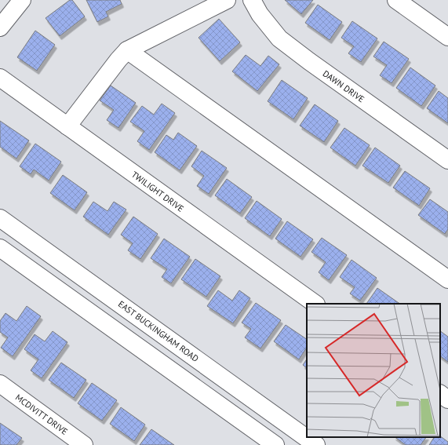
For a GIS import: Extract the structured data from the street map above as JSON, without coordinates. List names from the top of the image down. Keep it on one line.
{"streets":{"street":["DAWN DRIVE","TWILIGHT DRIVE","EAST BUCKINGHAM ROAD","MCDIVITT DRIVE"]}}
